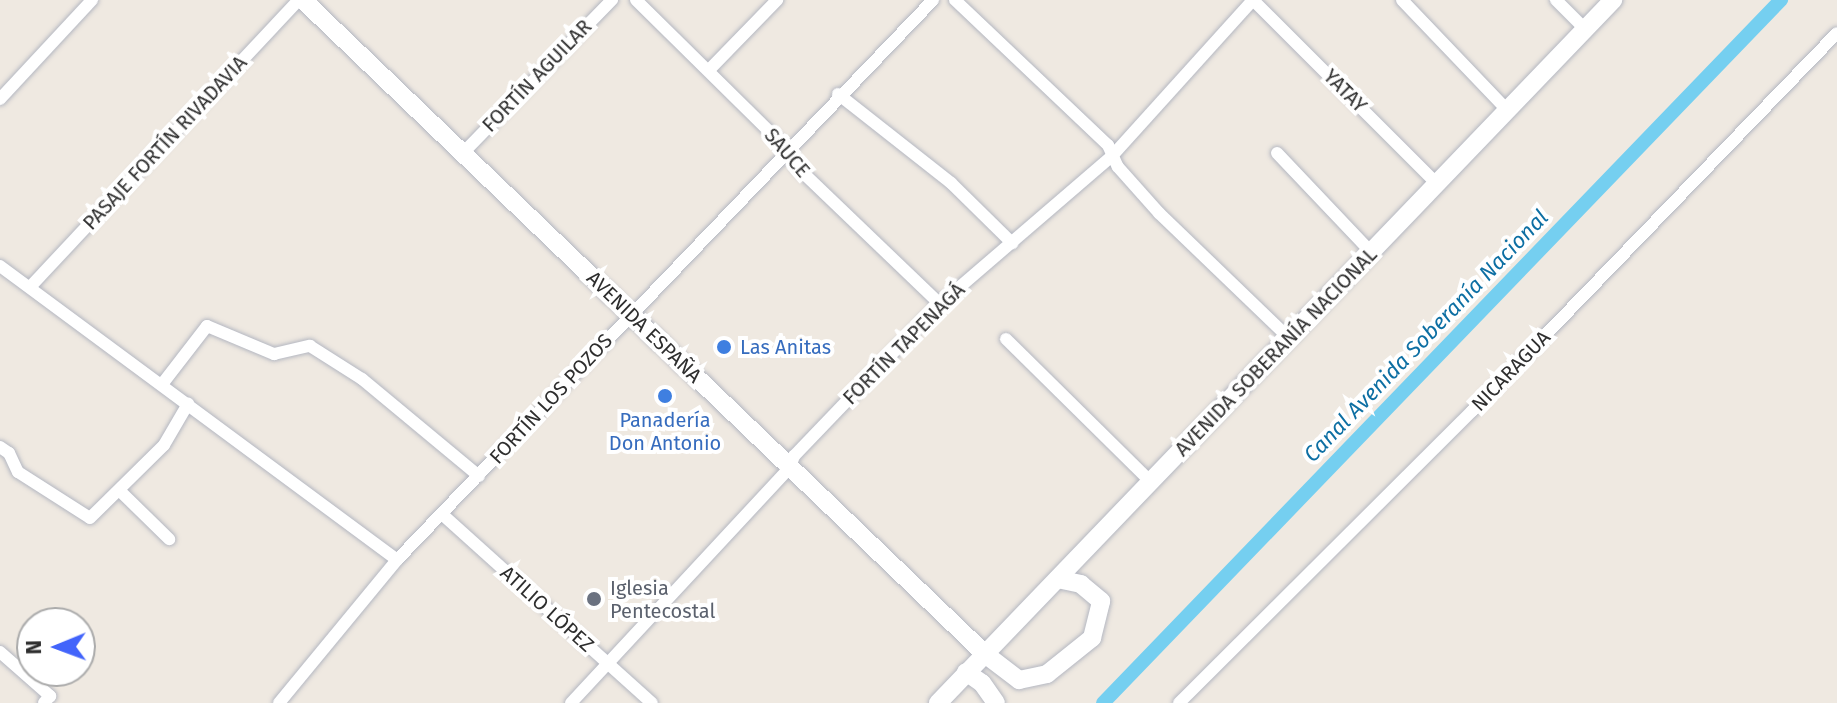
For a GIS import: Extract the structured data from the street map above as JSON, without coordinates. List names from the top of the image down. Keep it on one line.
{"streets":{"main road":["AVENIDA ESPAÑA","AVENIDA SOBERANÍA NACIONAL"],"street":["FORTÍN AGUILAR","YATAY","PASAJE FORTÍN RIVADAVIA","SAUCE","FORTÍN TAPENAGÁ","NICARAGUA","FORTÍN LOS POZOS","ATILIO LÓPEZ"]},"crossings":[["FORTÍN AGUILAR","AVENIDA ESPAÑA"],["YATAY","FORTÍN TAPENAGÁ"],["YATAY","AVENIDA SOBERANÍA NACIONAL"],["PASAJE FORTÍN RIVADAVIA","AVENIDA ESPAÑA"],["SAUCE","FORTÍN TAPENAGÁ"],["SAUCE","FORTÍN LOS POZOS"],["AVENIDA ESPAÑA","FORTÍN TAPENAGÁ"],["AVENIDA ESPAÑA","AVENIDA SOBERANÍA NACIONAL"],["AVENIDA ESPAÑA","FORTÍN LOS POZOS"],["FORTÍN TAPENAGÁ","ATILIO LÓPEZ"],["FORTÍN LOS POZOS","ATILIO LÓPEZ"]],"water":["Canal Avenida Soberanía Nacional"],"places":["Las Anitas","Panadería Don Antonio","Iglesia Pentecostal"],"north":"left"}
